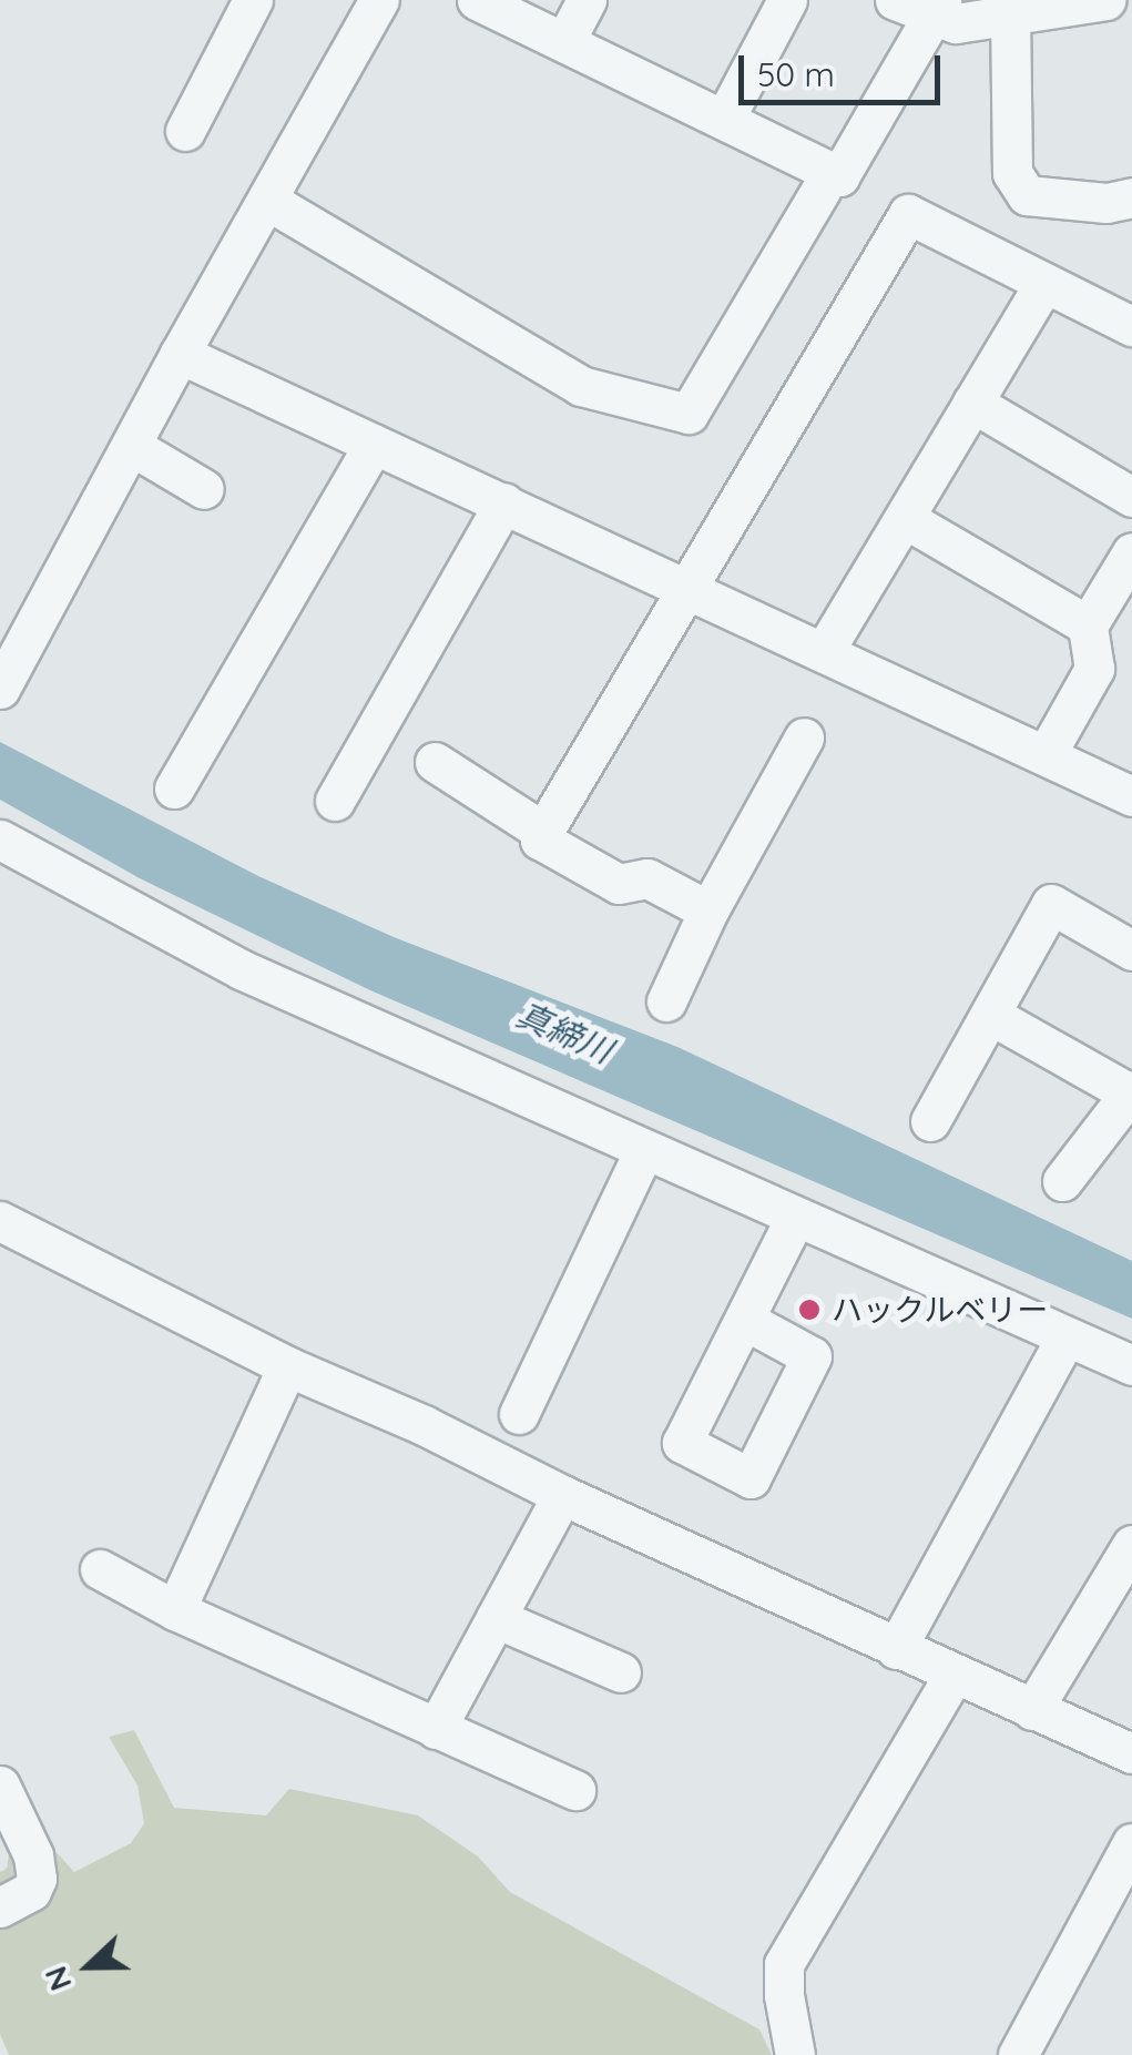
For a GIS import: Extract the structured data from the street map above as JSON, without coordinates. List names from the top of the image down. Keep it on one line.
{"water":["真締川"],"places":["ハックルベリー"],"scale_bar":"50 m","north":"left"}
